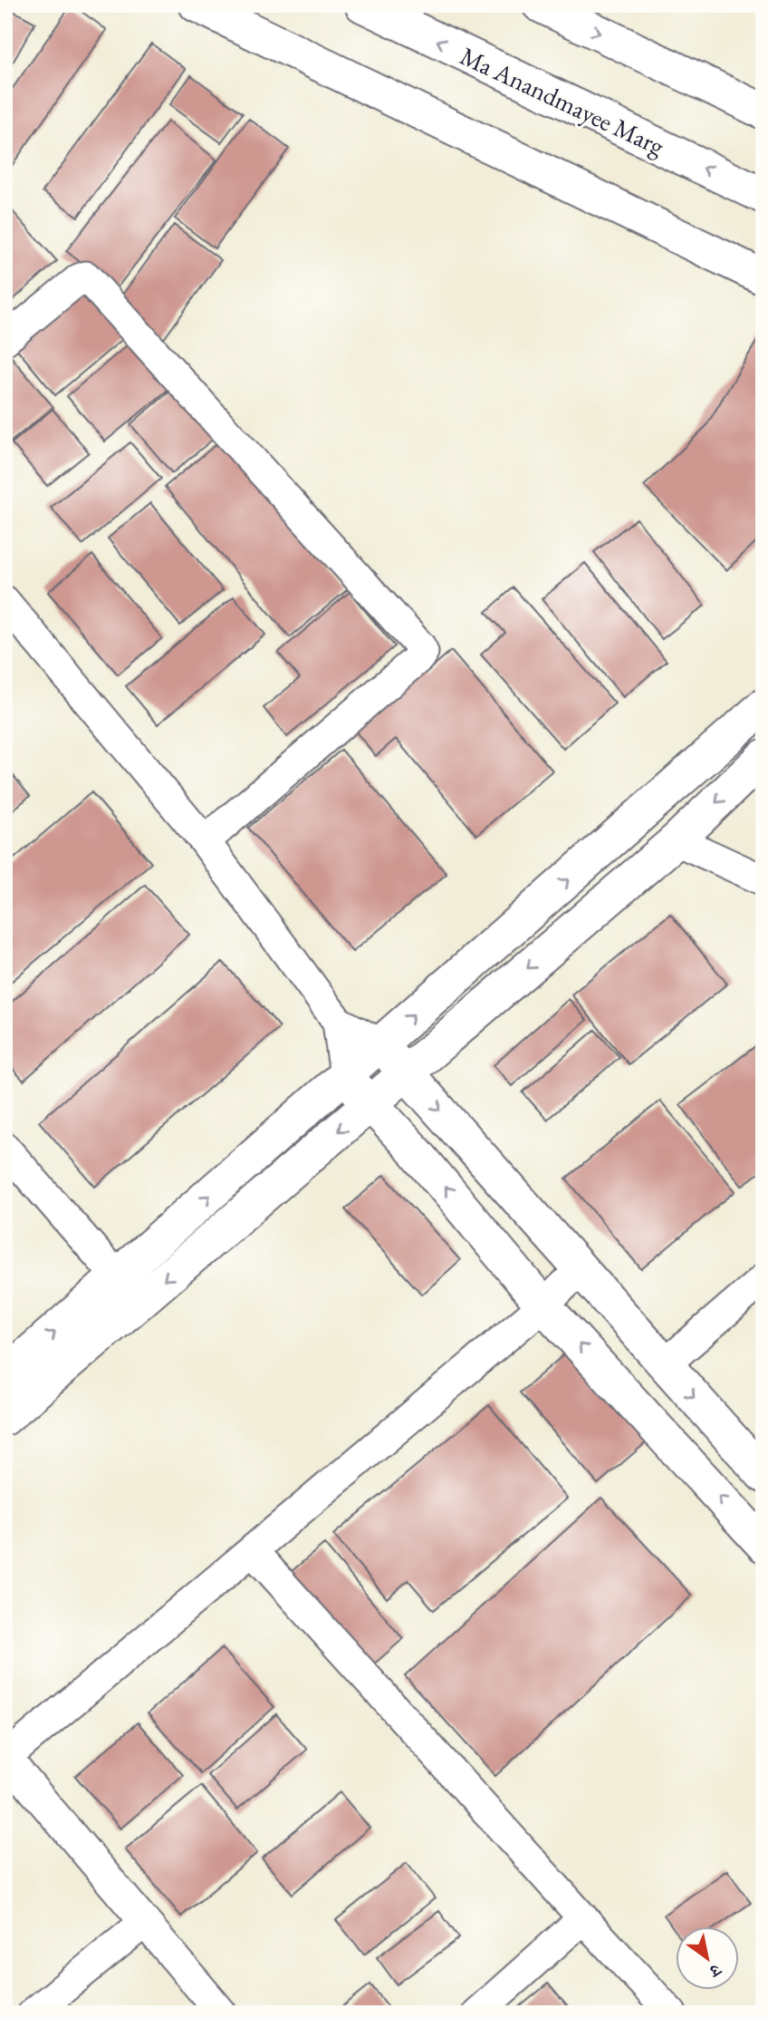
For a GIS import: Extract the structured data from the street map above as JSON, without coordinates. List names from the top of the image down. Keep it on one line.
{"streets":{"street":["Ma Anandmayee Marg"]},"north":"bottom right"}
